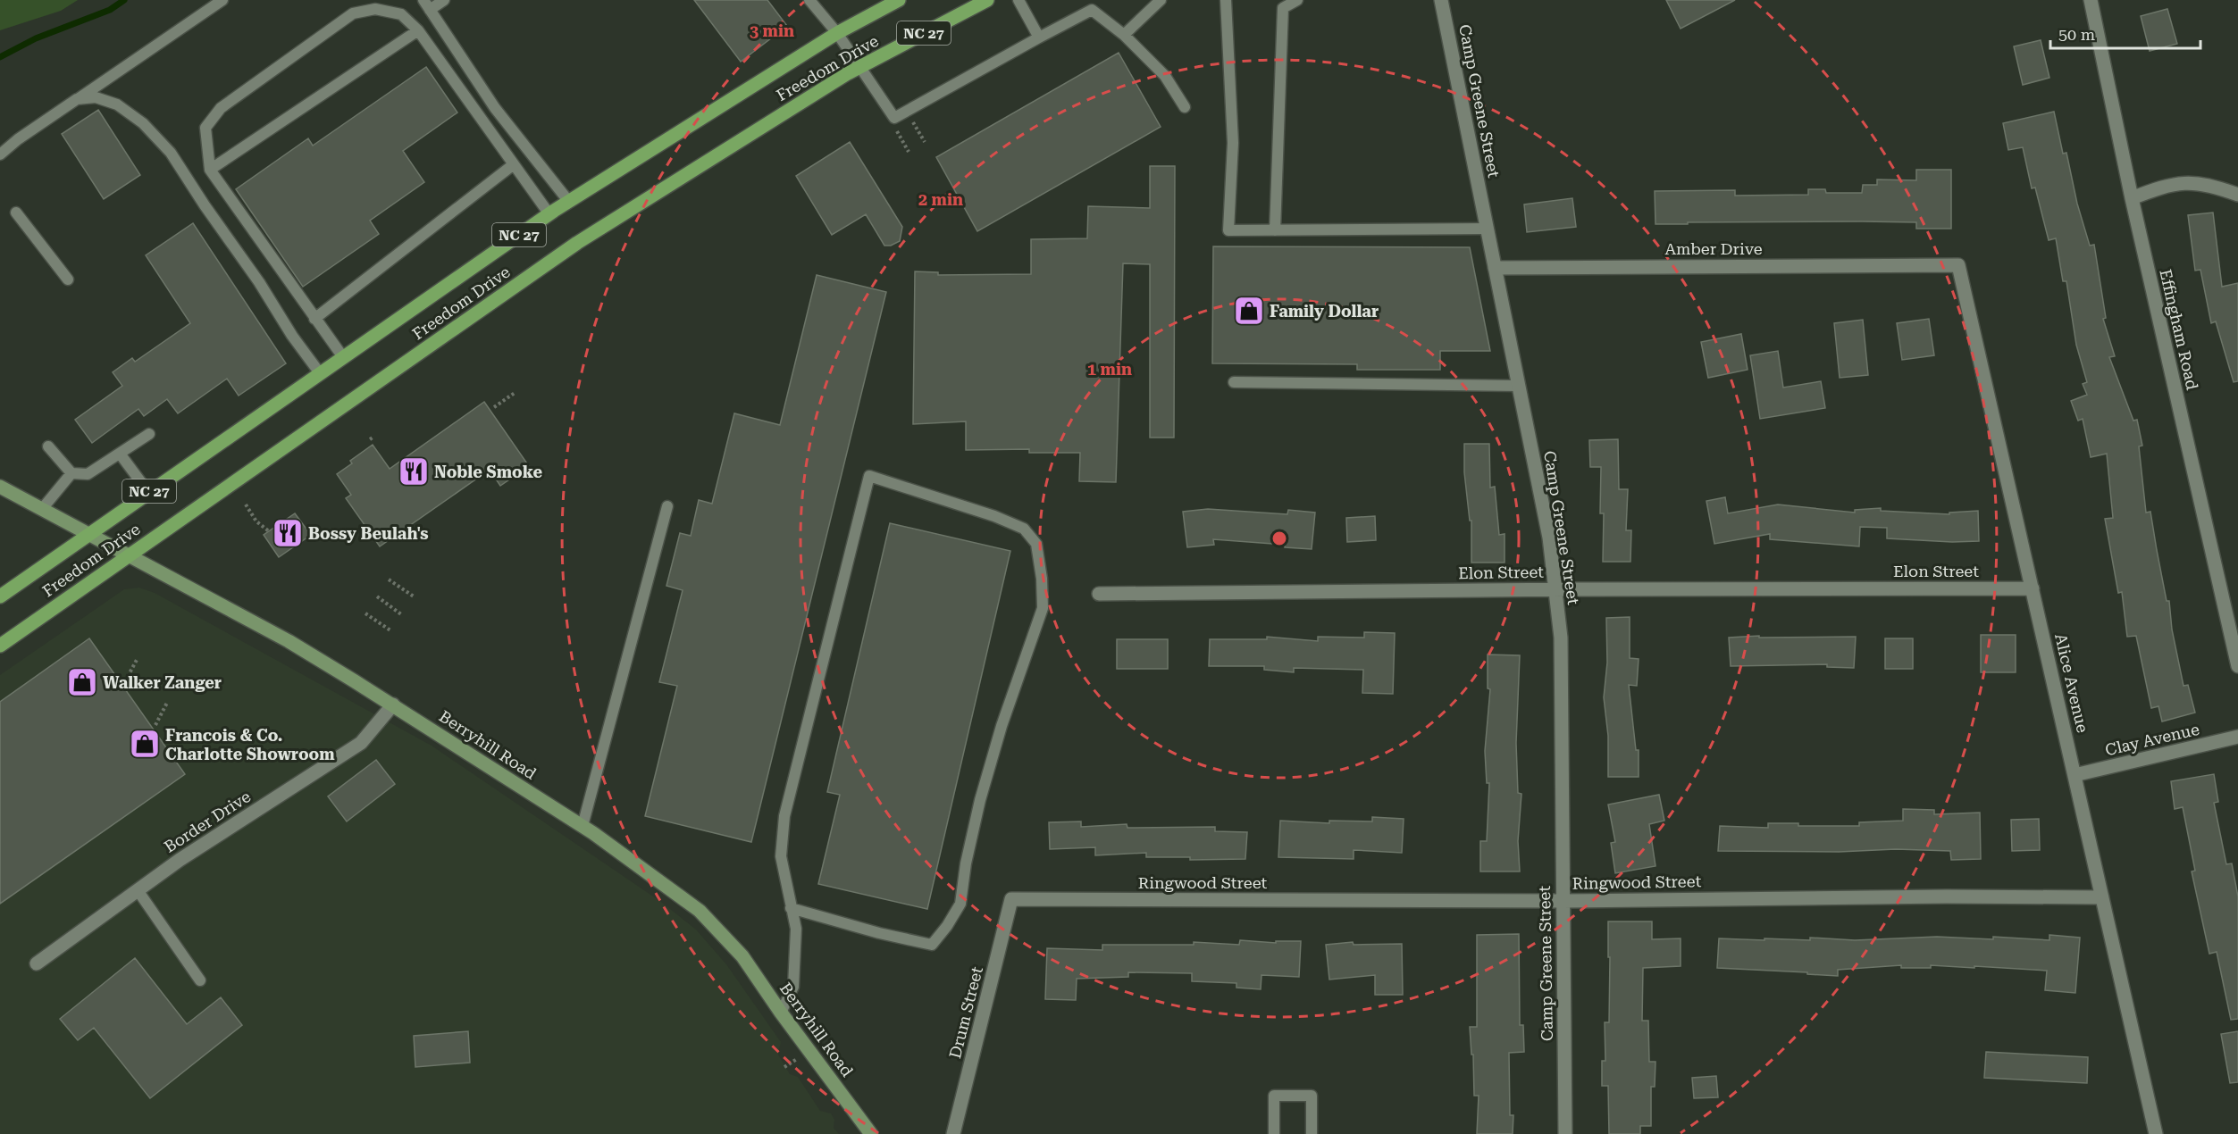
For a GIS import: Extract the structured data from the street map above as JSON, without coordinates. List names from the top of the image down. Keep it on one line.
{"streets":{"main road":["NC 27","Freedom Drive"],"street":["Camp Greene Street","Amber Drive","Effingham Road","Elon Street","Alice Avenue","Clay Avenue","Berryhill Road","Border Drive","Ringwood Street","Drum Street"]},"crossings":[["Freedom Drive","Berryhill Road"],["Camp Greene Street","Amber Drive"],["Camp Greene Street","Elon Street"],["Camp Greene Street","Ringwood Street"],["Amber Drive","Alice Avenue"],["Elon Street","Alice Avenue"],["Alice Avenue","Clay Avenue"],["Alice Avenue","Ringwood Street"],["Berryhill Road","Border Drive"],["Ringwood Street","Drum Street"]],"places":{"shop":["Family Dollar","Walker Zanger","Francois & Co. Charlotte Showroom"],"restaurant":["Noble Smoke","Bossy Beulah's"]},"scale_bar":"50 m","rings":["3 min","2 min","1 min"]}
